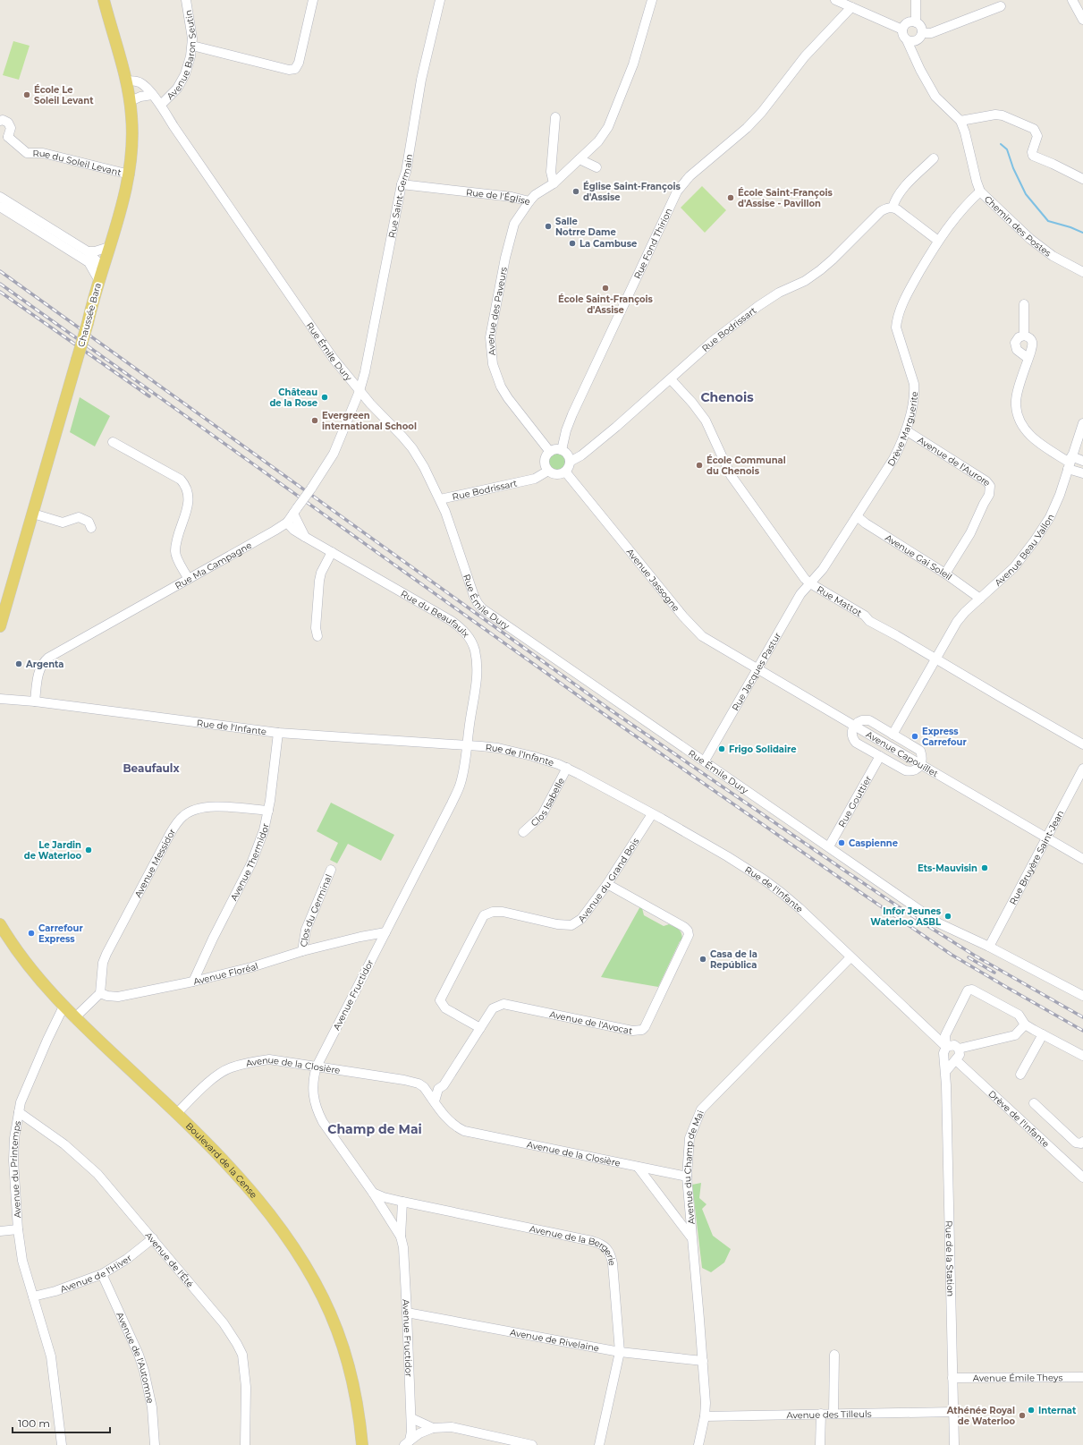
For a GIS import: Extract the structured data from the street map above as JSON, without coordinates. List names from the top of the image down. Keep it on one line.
{"streets":{"main road":["Chaussée Bara","Boulevard de la Cense"],"street":["Avenue Baron Seutin","Rue du Soleil Levant","Rue de l'Église","Rue Saint-Germain","Chemin des Postes","Rue Fond Thirion","Avenue des Paveurs","Rue Bodrissart","Rue Émile Dury","Drève Marguerite","Avenue de l'Aurore","Avenue Beau Vallon","Avenue Gai Soleil","Rue Ma Campagne","Avenue Jassogne","Rue Mattot","Rue du Beaufaulx","Rue Jacques Pastur","Rue de l'Infante","Avenue Capouillet","Clos Isabelle","Rue Gouttier","Rue Bruyère Saint-Jean","Avenue Thermidor","Avenue Messidor","Avenue du Grand Bois","Clos du Germinal","Avenue Floréal","Avenue Fructidor","Avenue de l'Avocat","Avenue de la Closière","Drève de l'Infante","Avenue du Champ de Mai","Avenue du Printemps","Avenue de la Bergerie","Avenue de l'Été","Rue de la Station","Avenue de l'Hiver","Avenue de Rivelaine","Avenue de l'Automne","Avenue Émile Theys","Avenue des Tilleuls"]},"crossings":[["Avenue Baron Seutin","Rue Émile Dury"],["Rue du Soleil Levant","Chaussée Bara"],["Rue de l'Église","Rue Saint-Germain"],["Rue de l'Église","Avenue des Paveurs"],["Rue Saint-Germain","Rue Émile Dury"],["Rue Saint-Germain","Rue Ma Campagne"],["Chemin des Postes","Drève Marguerite"],["Rue Fond Thirion","Avenue des Paveurs"],["Rue Fond Thirion","Rue Bodrissart"],["Rue Fond Thirion","Avenue Jassogne"],["Avenue des Paveurs","Rue Bodrissart"],["Avenue des Paveurs","Avenue Jassogne"],["Chaussée Bara","Rue Émile Dury"],["Rue Bodrissart","Rue Émile Dury"],["Rue Bodrissart","Avenue Jassogne"],["Rue Bodrissart","Rue Mattot"],["Rue Émile Dury","Rue Ma Campagne"],["Rue Émile Dury","Rue Jacques Pastur"],["Rue Émile Dury","Rue Gouttier"],["Rue Émile Dury","Rue Bruyère Saint-Jean"],["Drève Marguerite","Avenue de l'Aurore"],["Drève Marguerite","Avenue Gai Soleil"],["Drève Marguerite","Rue Mattot"],["Drève Marguerite","Rue Jacques Pastur"],["Avenue de l'Aurore","Avenue Gai Soleil"],["Avenue Beau Vallon","Avenue Gai Soleil"],["Avenue Beau Vallon","Rue Mattot"],["Rue Ma Campagne","Rue du Beaufaulx"],["Rue Ma Campagne","Rue de l'Infante"],["Avenue Jassogne","Rue Jacques Pastur"],["Avenue Jassogne","Avenue Capouillet"],["Rue Mattot","Rue Jacques Pastur"],["Rue du Beaufaulx","Rue de l'Infante"],["Rue du Beaufaulx","Avenue Fructidor"],["Rue Jacques Pastur","Avenue Capouillet"],["Rue de l'Infante","Clos Isabelle"],["Rue de l'Infante","Avenue Thermidor"],["Rue de l'Infante","Avenue du Grand Bois"],["Rue de l'Infante","Avenue Fructidor"],["Rue de l'Infante","Drève de l'Infante"],["Rue de l'Infante","Avenue du Champ de Mai"],["Rue de l'Infante","Rue de la Station"],["Avenue Capouillet","Rue Bruyère Saint-Jean"],["Avenue Thermidor","Avenue Messidor"],["Avenue Thermidor","Avenue Floréal"],["Avenue Messidor","Avenue Floréal"],["Avenue du Grand Bois","Avenue de l'Avocat"],["Clos du Germinal","Avenue Floréal"],["Avenue Floréal","Avenue Fructidor"],["Avenue Fructidor","Avenue de la Closière"],["Avenue Fructidor","Avenue de la Bergerie"],["Avenue Fructidor","Avenue de Rivelaine"],["Avenue de l'Avocat","Avenue de la Closière"],["Avenue de la Closière","Boulevard de la Cense"],["Avenue de la Closière","Avenue du Champ de Mai"],["Drève de l'Infante","Rue de la Station"],["Boulevard de la Cense","Avenue du Printemps"],["Avenue du Champ de Mai","Avenue de Rivelaine"],["Avenue du Champ de Mai","Avenue des Tilleuls"],["Avenue du Printemps","Avenue de l'Été"],["Avenue du Printemps","Avenue de l'Hiver"],["Avenue de la Bergerie","Avenue de Rivelaine"],["Avenue de l'Été","Avenue de l'Hiver"],["Rue de la Station","Avenue Émile Theys"],["Rue de la Station","Avenue des Tilleuls"],["Avenue de l'Hiver","Avenue de l'Automne"]],"districts":["Chenois","Beaufaulx","Champ de Mai"],"places":["École Le Soleil Levant","Église Saint-François d'Assise","École Saint-François d'Assise - Pavillon","Salle Notrre Dame","La Cambuse","École Saint-François d'Assise","Château de la Rose","Evergreen international School","École Communal du Chenois","Argenta","Express Carrefour","Frigo Solidaire","Caspienne","Le Jardin de Waterloo","Ets-Mauvisin","Infor Jeunes Waterloo ASBL","Carrefour Express","Casa de la República","Internat","Athénée Royal de Waterloo"],"scale_bar":"100 m"}
